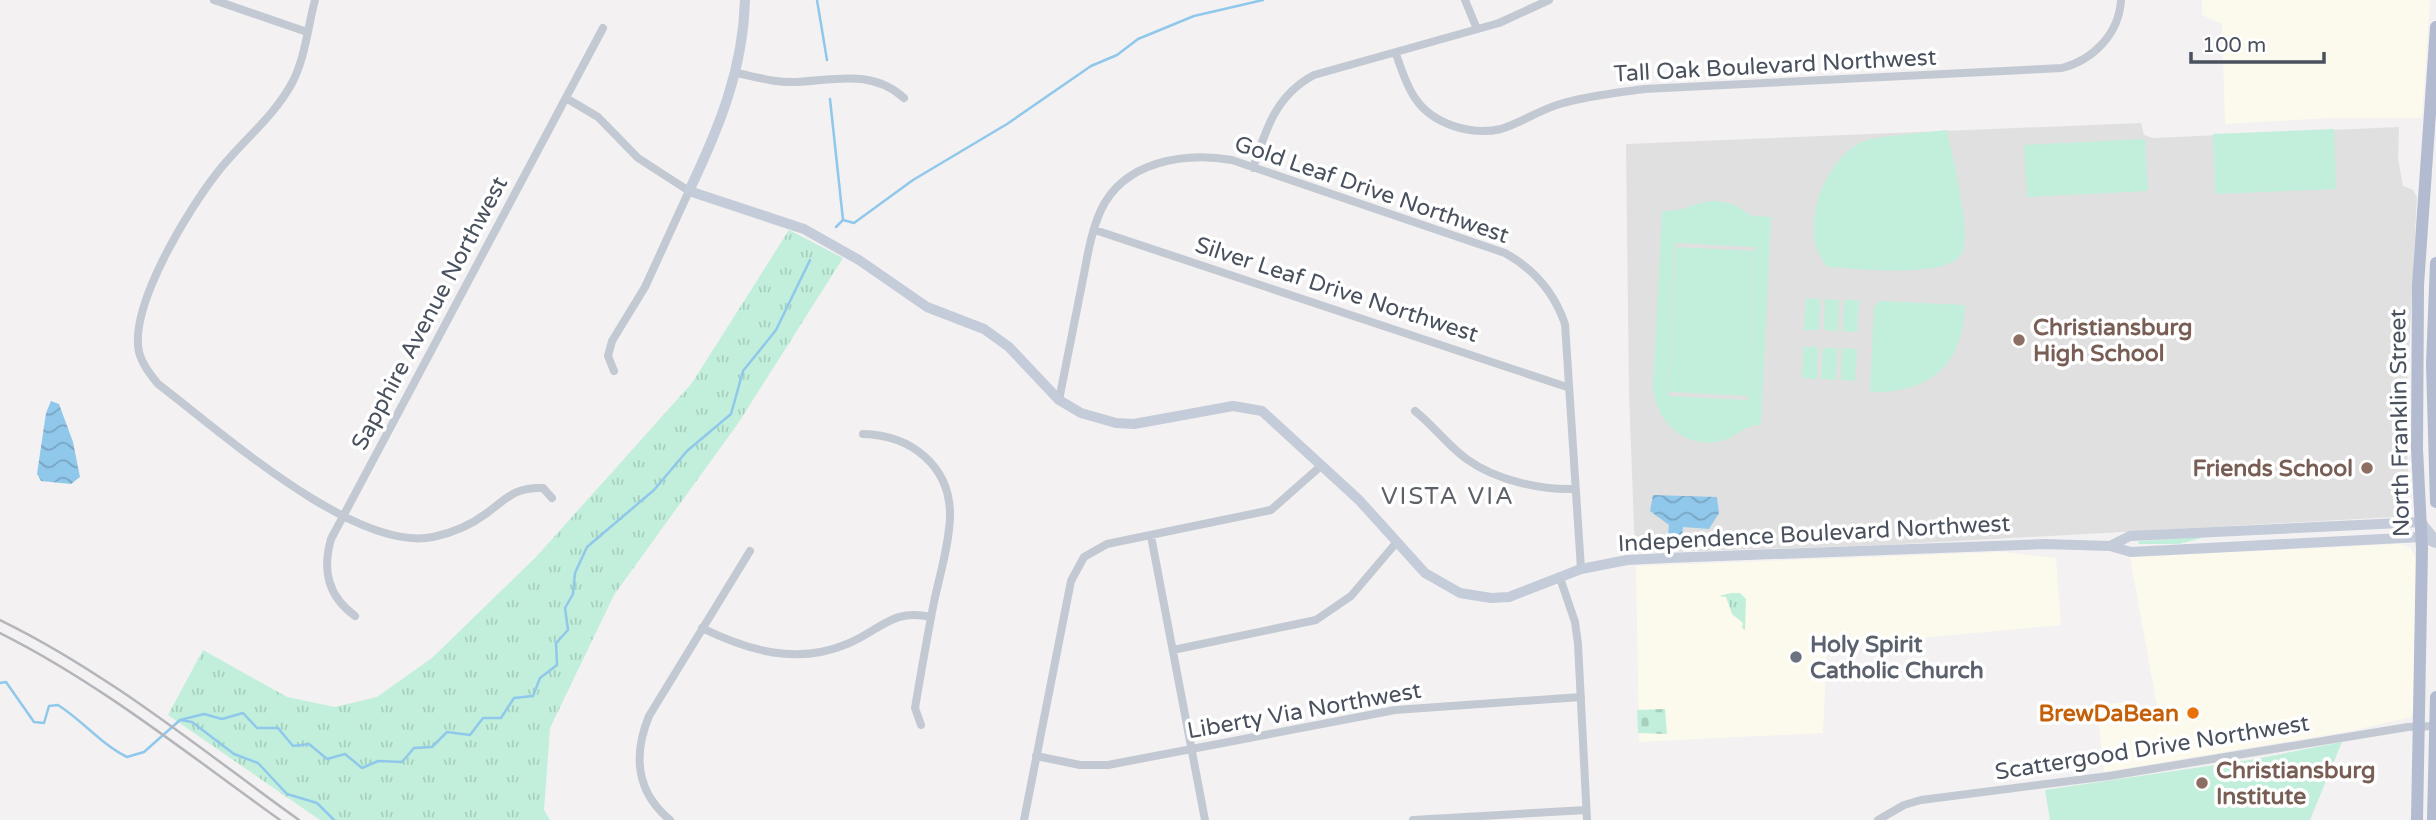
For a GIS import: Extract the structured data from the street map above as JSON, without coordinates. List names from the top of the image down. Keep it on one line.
{"streets":{"main road":["North Franklin Street"],"street":["Tall Oak Boulevard Northwest","Gold Leaf Drive Northwest","Silver Leaf Drive Northwest","Sapphire Avenue Northwest","Independence Boulevard Northwest","Liberty Via Northwest","Scattergood Drive Northwest"]},"crossings":[["Gold Leaf Drive Northwest","Silver Leaf Drive Northwest"],["Gold Leaf Drive Northwest","Independence Boulevard Northwest"],["Sapphire Avenue Northwest","Independence Boulevard Northwest"],["North Franklin Street","Independence Boulevard Northwest"],["North Franklin Street","Scattergood Drive Northwest"]],"districts":["VISTA VIA"],"places":["Christiansburg High School","Friends School","Holy Spirit Catholic Church","BrewDaBean","Christiansburg Institute"],"scale_bar":"100 m"}
